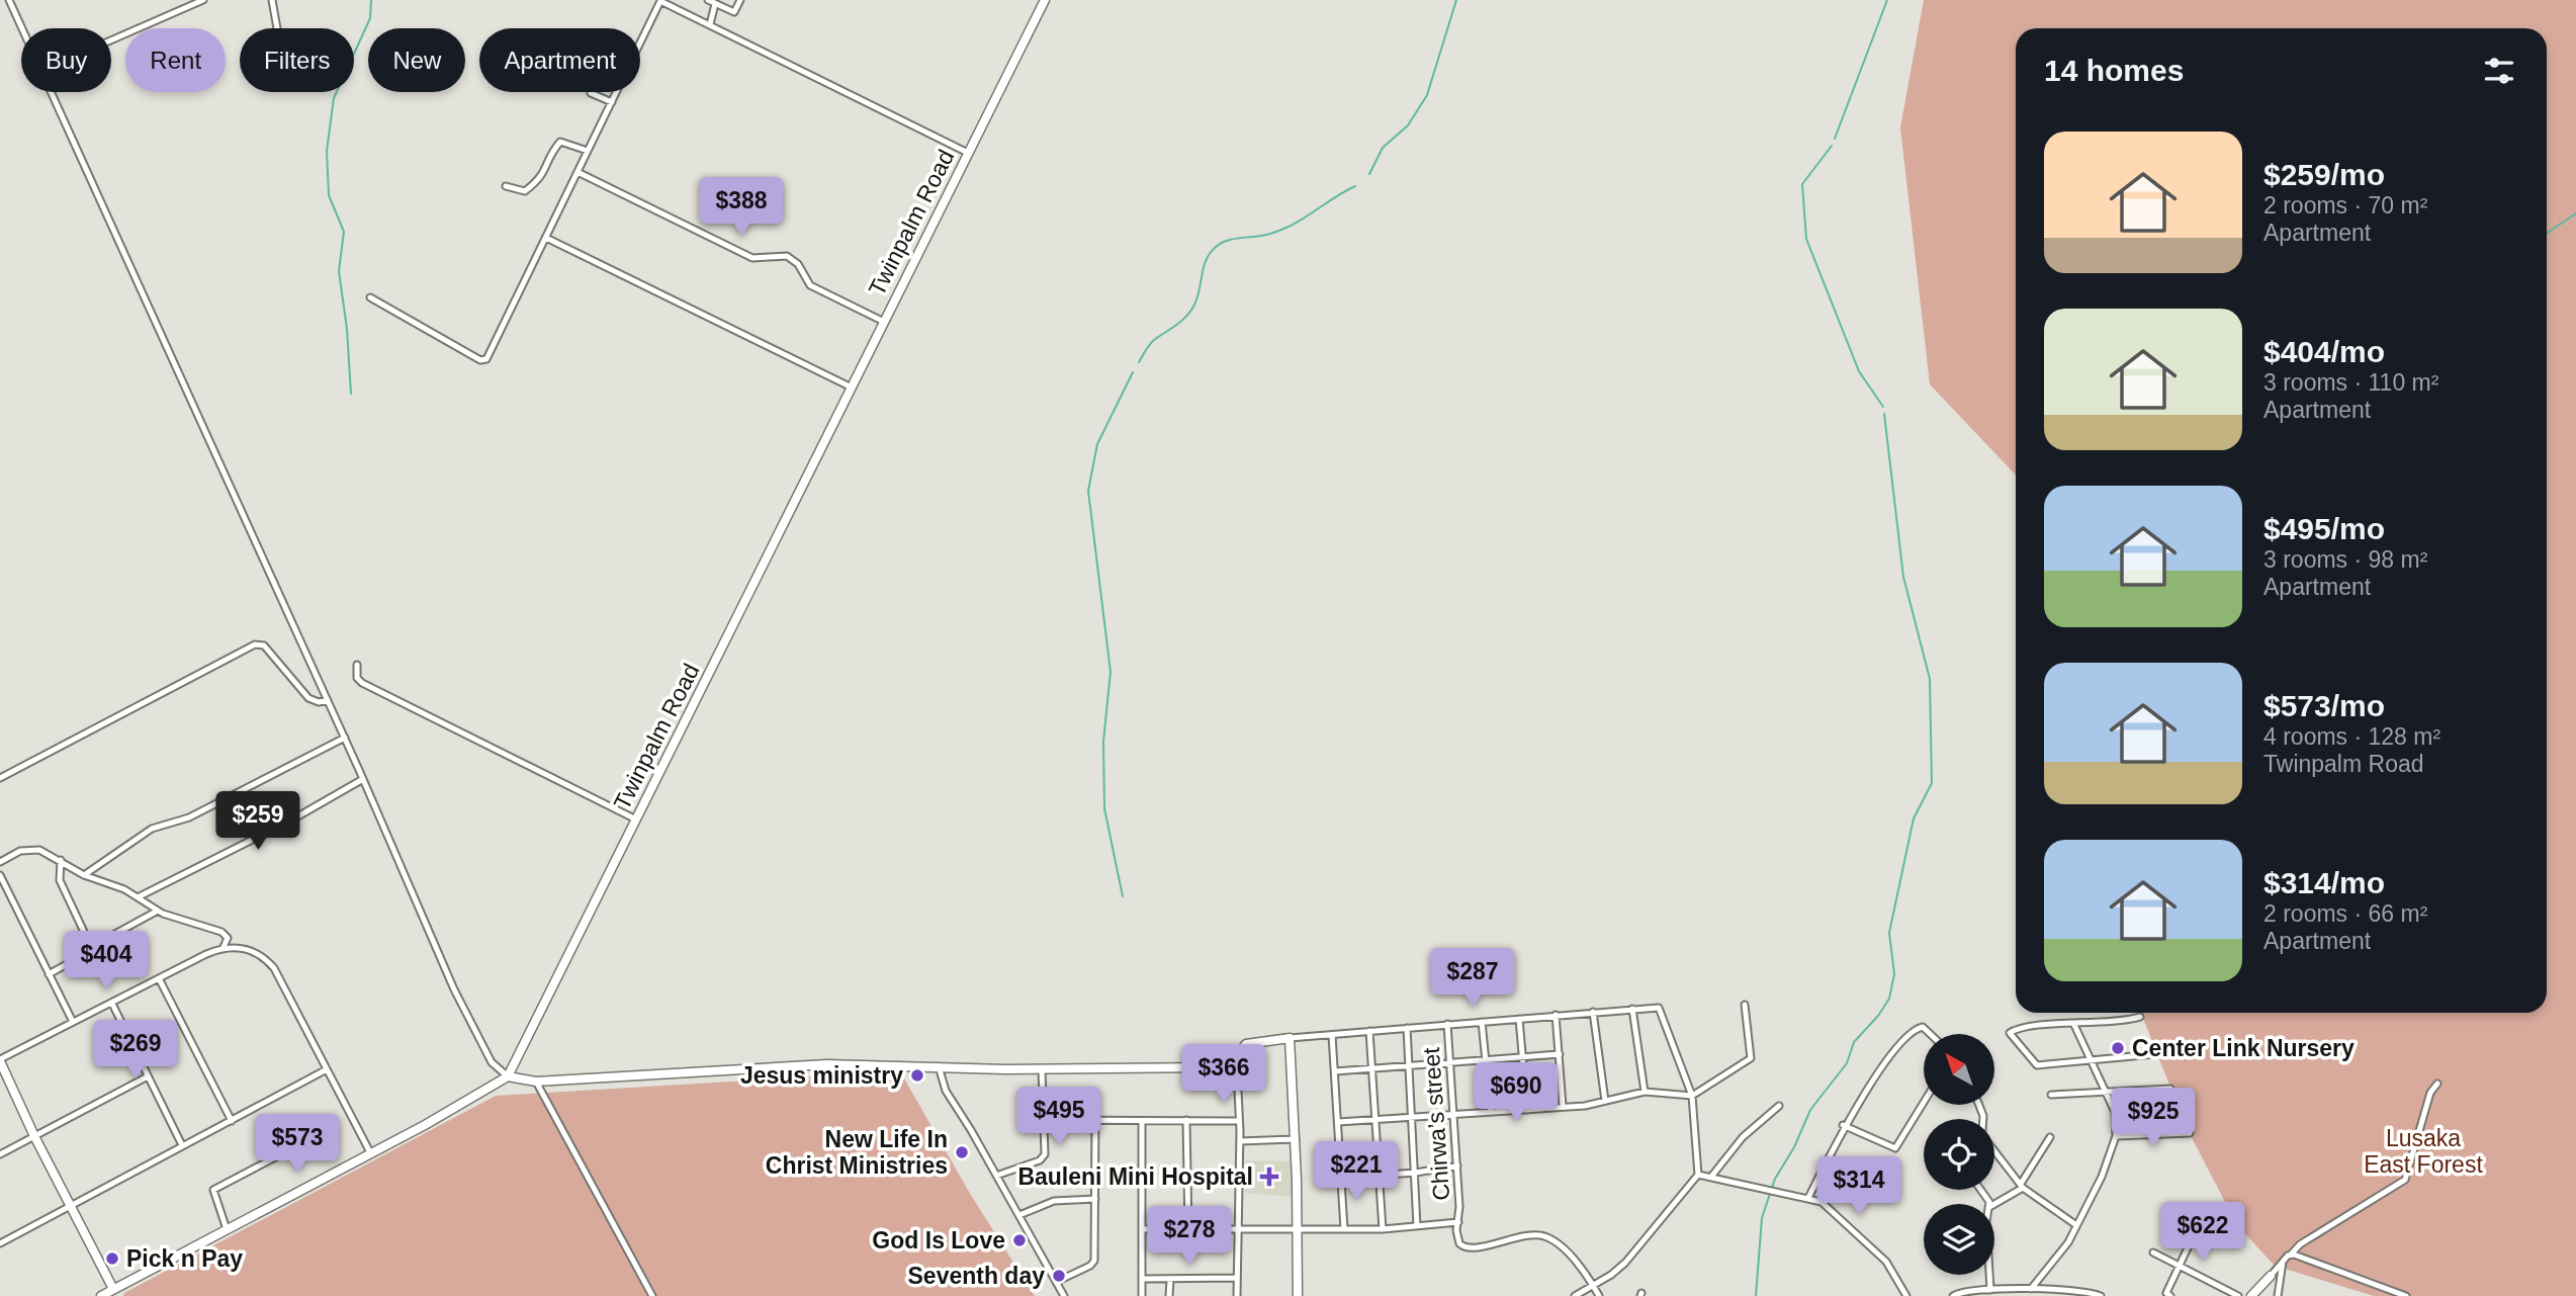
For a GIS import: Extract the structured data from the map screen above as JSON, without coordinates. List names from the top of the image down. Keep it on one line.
{"streets":{"main road":["Twinpalm Road"],"street":["Chirwa’s street"]},"parks":["Lusaka East Forest"],"places":{"other":["Center Link Nursery","Jesus ministry","New Life In Christ Ministries","God Is Love","Pick n Pay","Seventh day"],"health":["Bauleni Mini Hospital"]},"north":"top left","page":{"chip":["Buy","Rent","Filters","New","Apartment"],"heading":"14 homes","list":[{"name":"$259/mo","note":"2 rooms · 70 m² · Apartment"},{"name":"$404/mo","note":"3 rooms · 110 m² · Apartment"},{"name":"$495/mo","note":"3 rooms · 98 m² · Apartment"},{"name":"$573/mo","note":"4 rooms · 128 m² · Twinpalm Road"},{"name":"$314/mo","note":"2 rooms · 66 m² · Apartment"}],"price":["$388","$259","$404","$287","$269","$366","$690","$495","$925","$573","$221","$314","$622","$278"]}}
